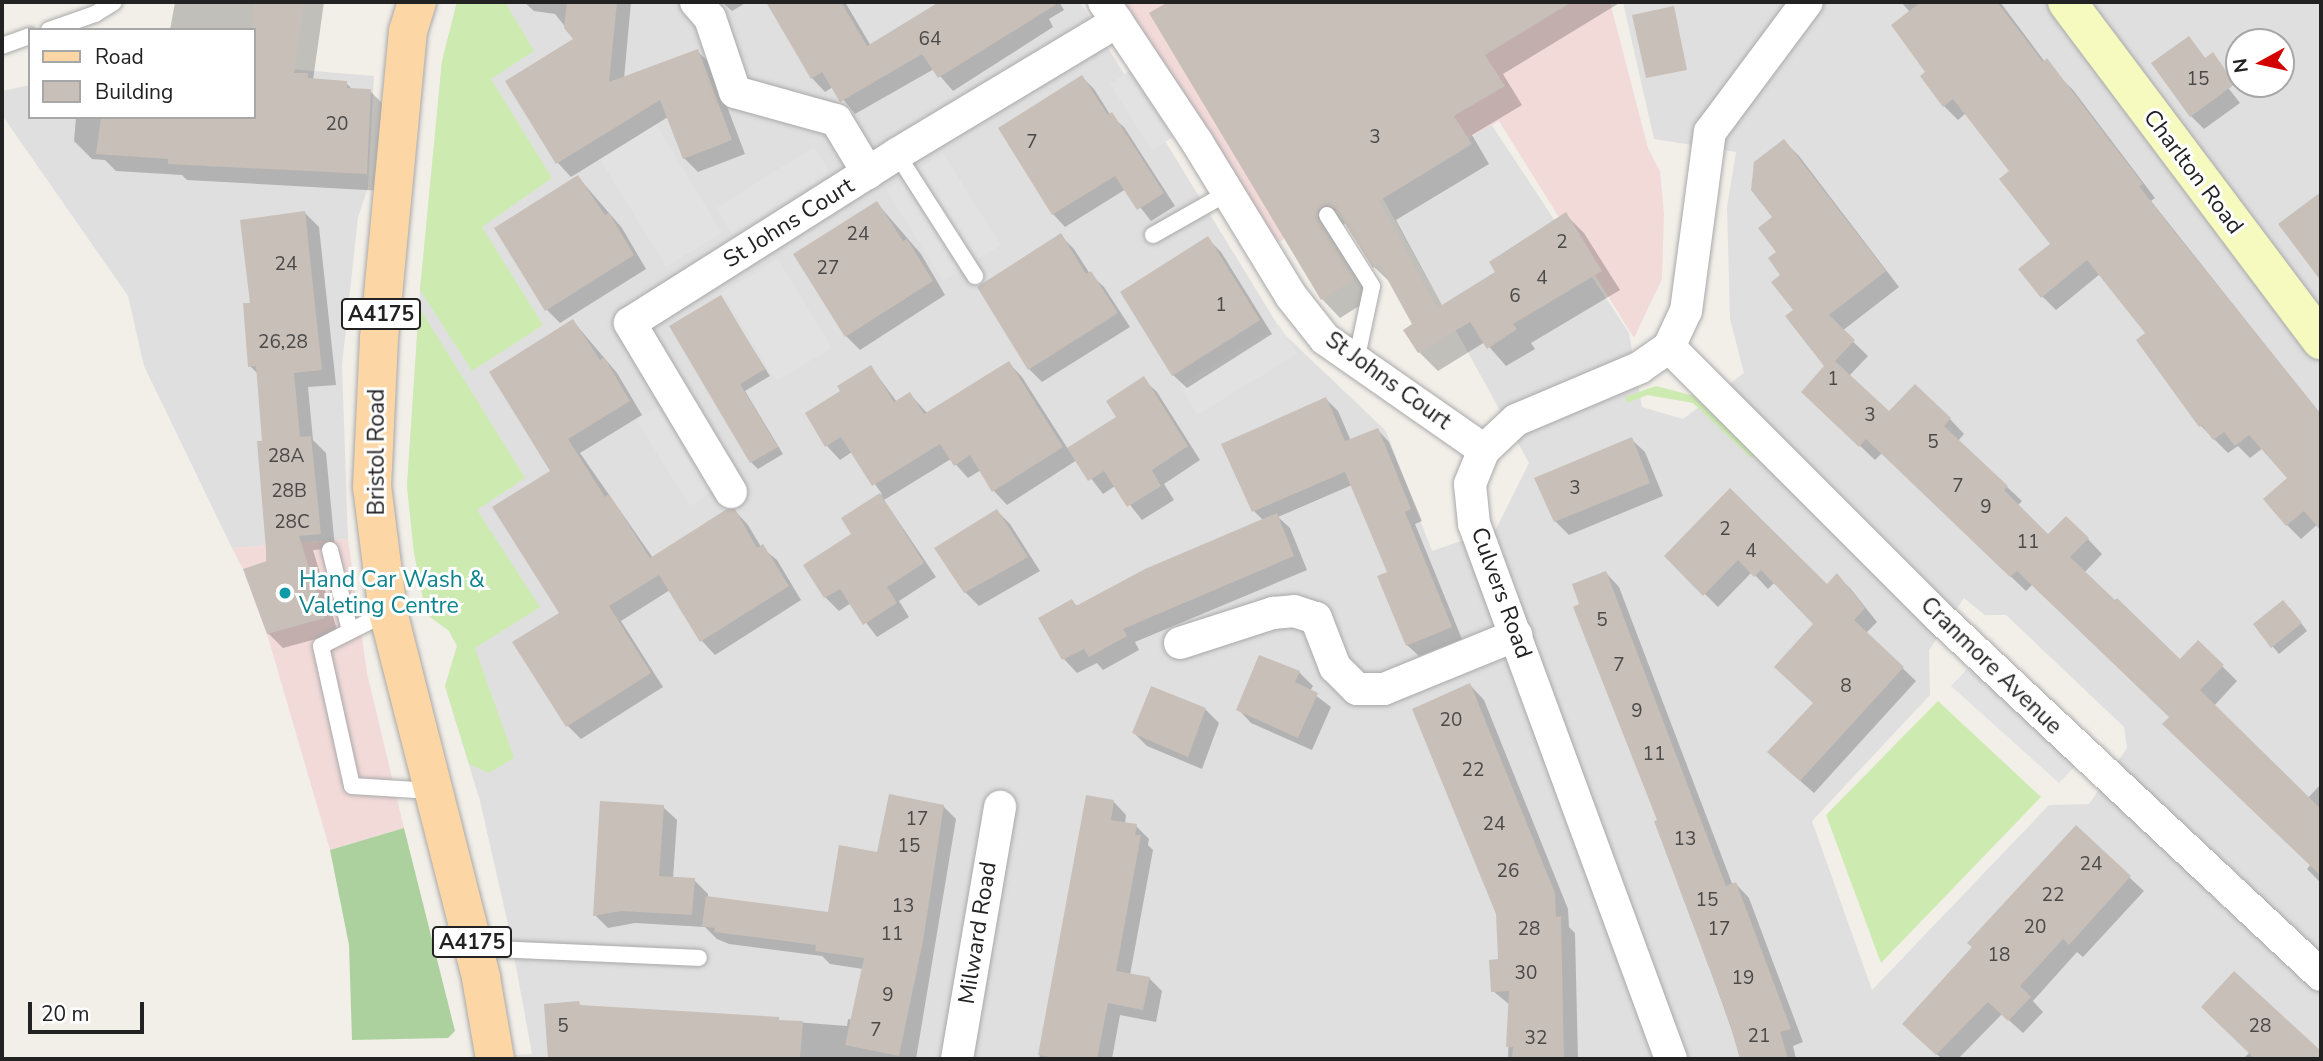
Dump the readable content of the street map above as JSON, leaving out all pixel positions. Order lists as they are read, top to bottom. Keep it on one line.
{"streets":{"main road":["A4175","Bristol Road"],"street":["Charlton Road","St Johns Court","Culvers Road","Cranmore Avenue","Milward Road"]},"crossings":[["St Johns Court","Culvers Road"],["Culvers Road","Cranmore Avenue"]],"places":["Hand Car Wash & Valeting Centre"],"house_numbers":["64","15","20","3","7","24","2","24","27","4","6","1","26,28","1","3","5","28A","7","3","28B","9","28C","2","11","4","5","7","8","9","20","11","22","17","24","13","15","24","26","22","15","13","20","28","17","11","18","30","19","9","5","28","7","21","32"],"legend":["Road","Building"],"scale_bar":"20 m","north":"left"}
